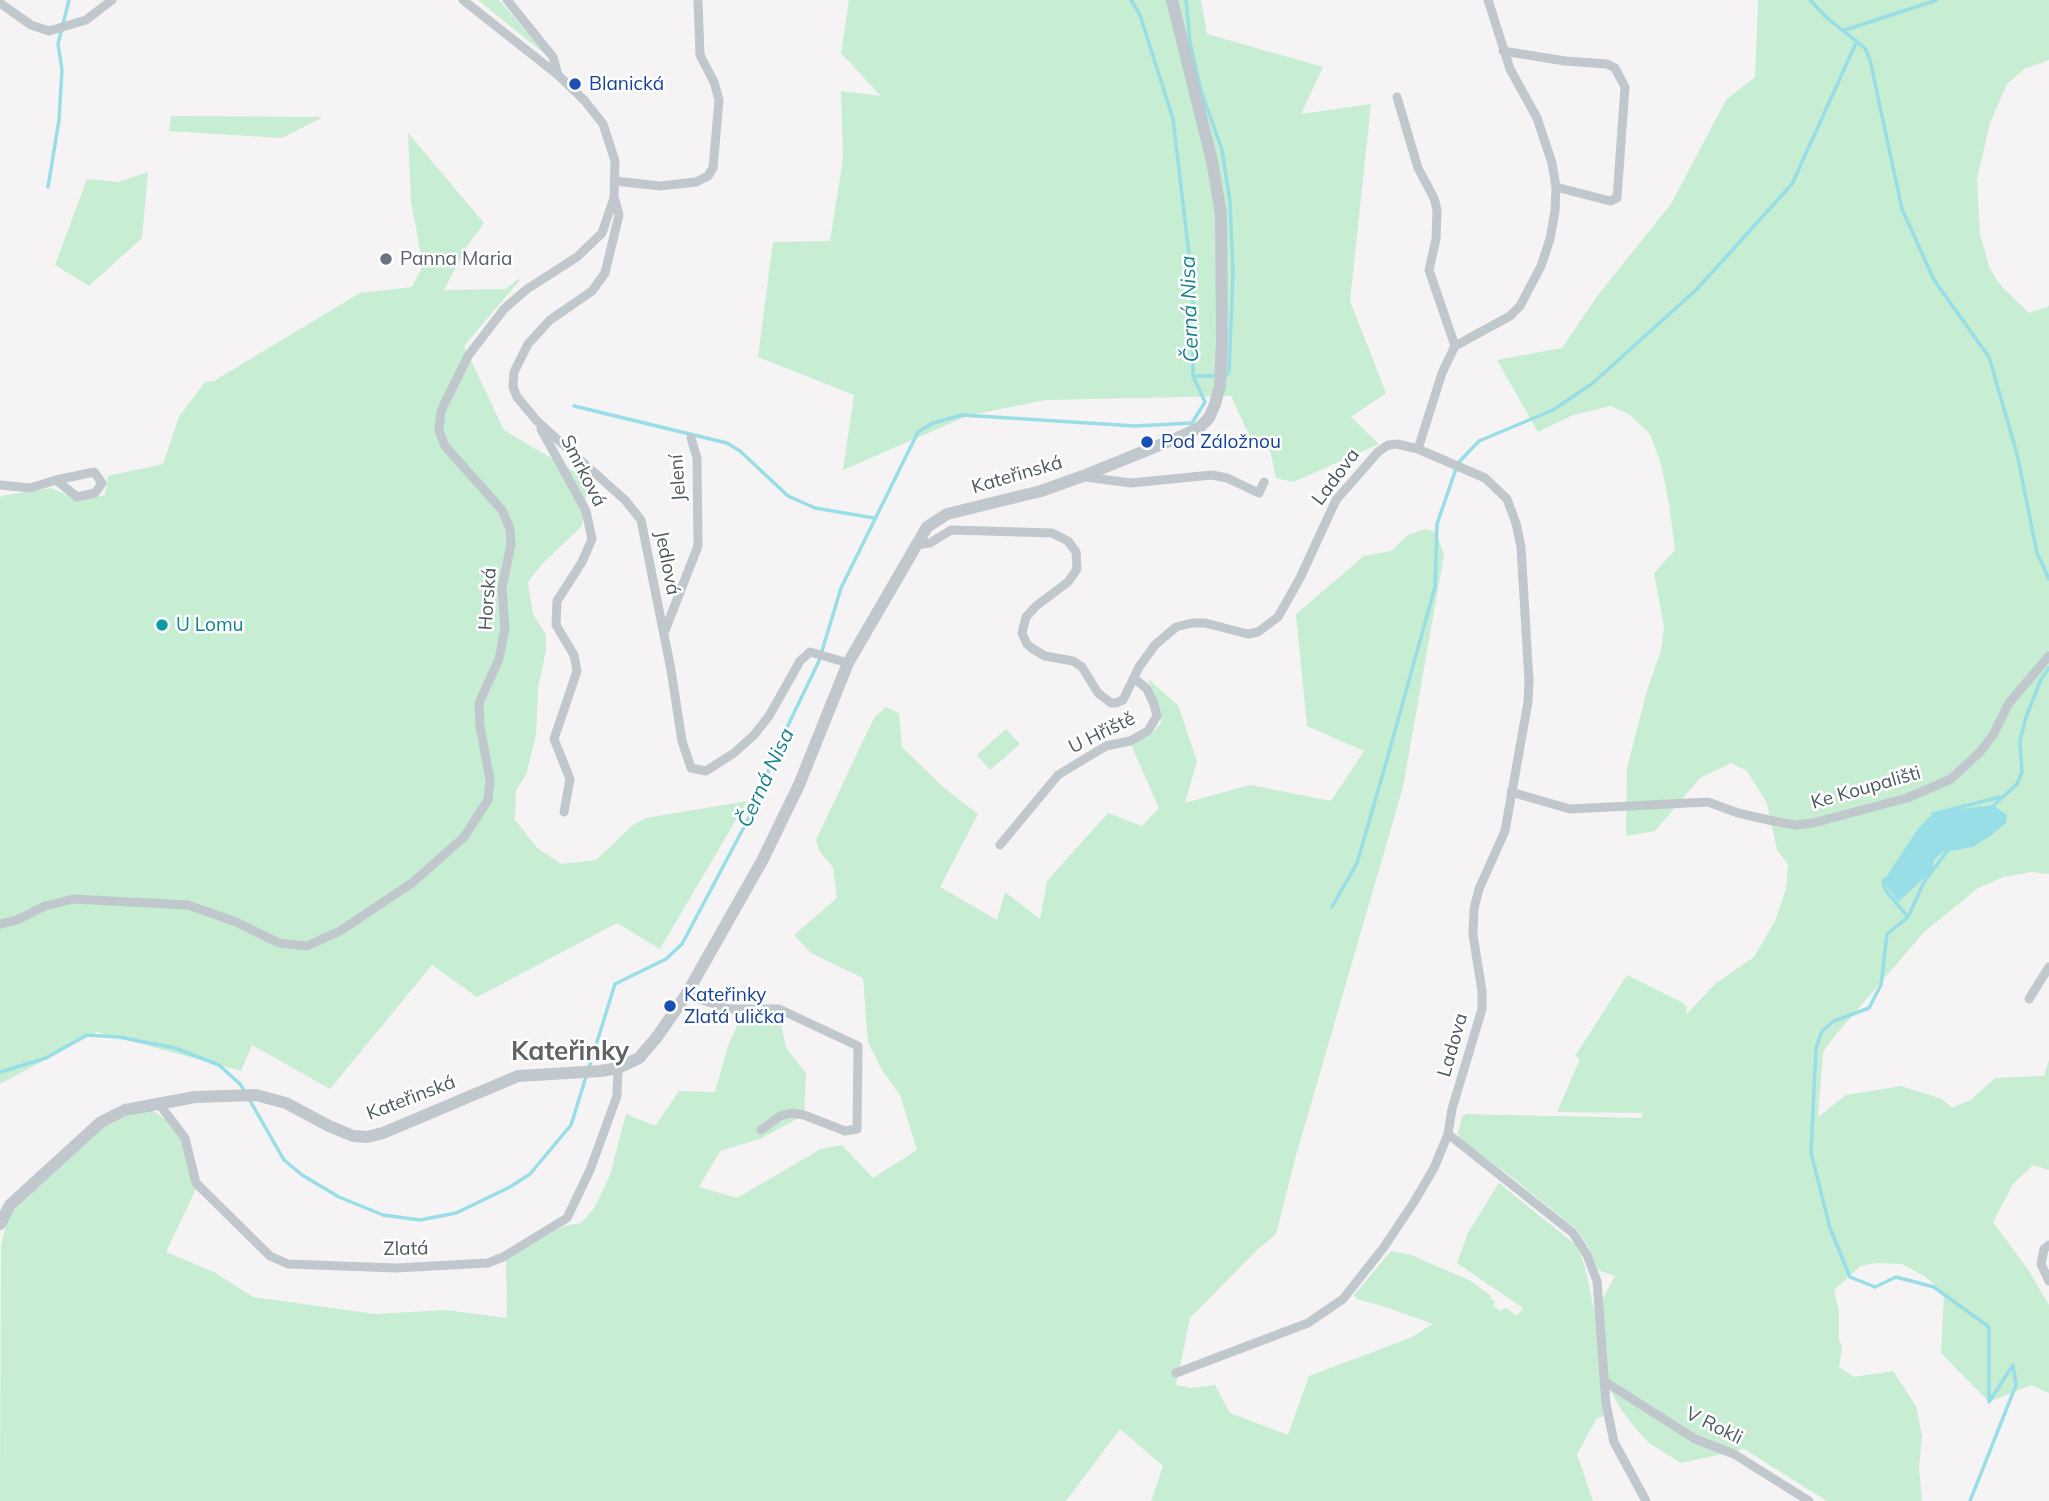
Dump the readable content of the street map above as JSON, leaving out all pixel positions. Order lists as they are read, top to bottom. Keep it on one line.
{"streets":{"street":["Smrková","Kateřinská","Ladova","Jelení","Jedlová","Horská","U Hřiště","Ke Koupališti","Zlatá","V Rokli"]},"crossings":[["Smrková","Jedlová"],["Kateřinská","Ladova"],["Kateřinská","Jedlová"],["Kateřinská","Zlatá"],["Ladova","U Hřiště"],["Ladova","Ke Koupališti"],["Jelení","Jedlová"],["Jedlová","Horská"]],"districts":["Kateřinky"],"water":["Černá Nisa"],"places":["Blanická","Panna Maria","Pod Záložnou","U Lomu","Kateřinky Zlatá ulička"]}
